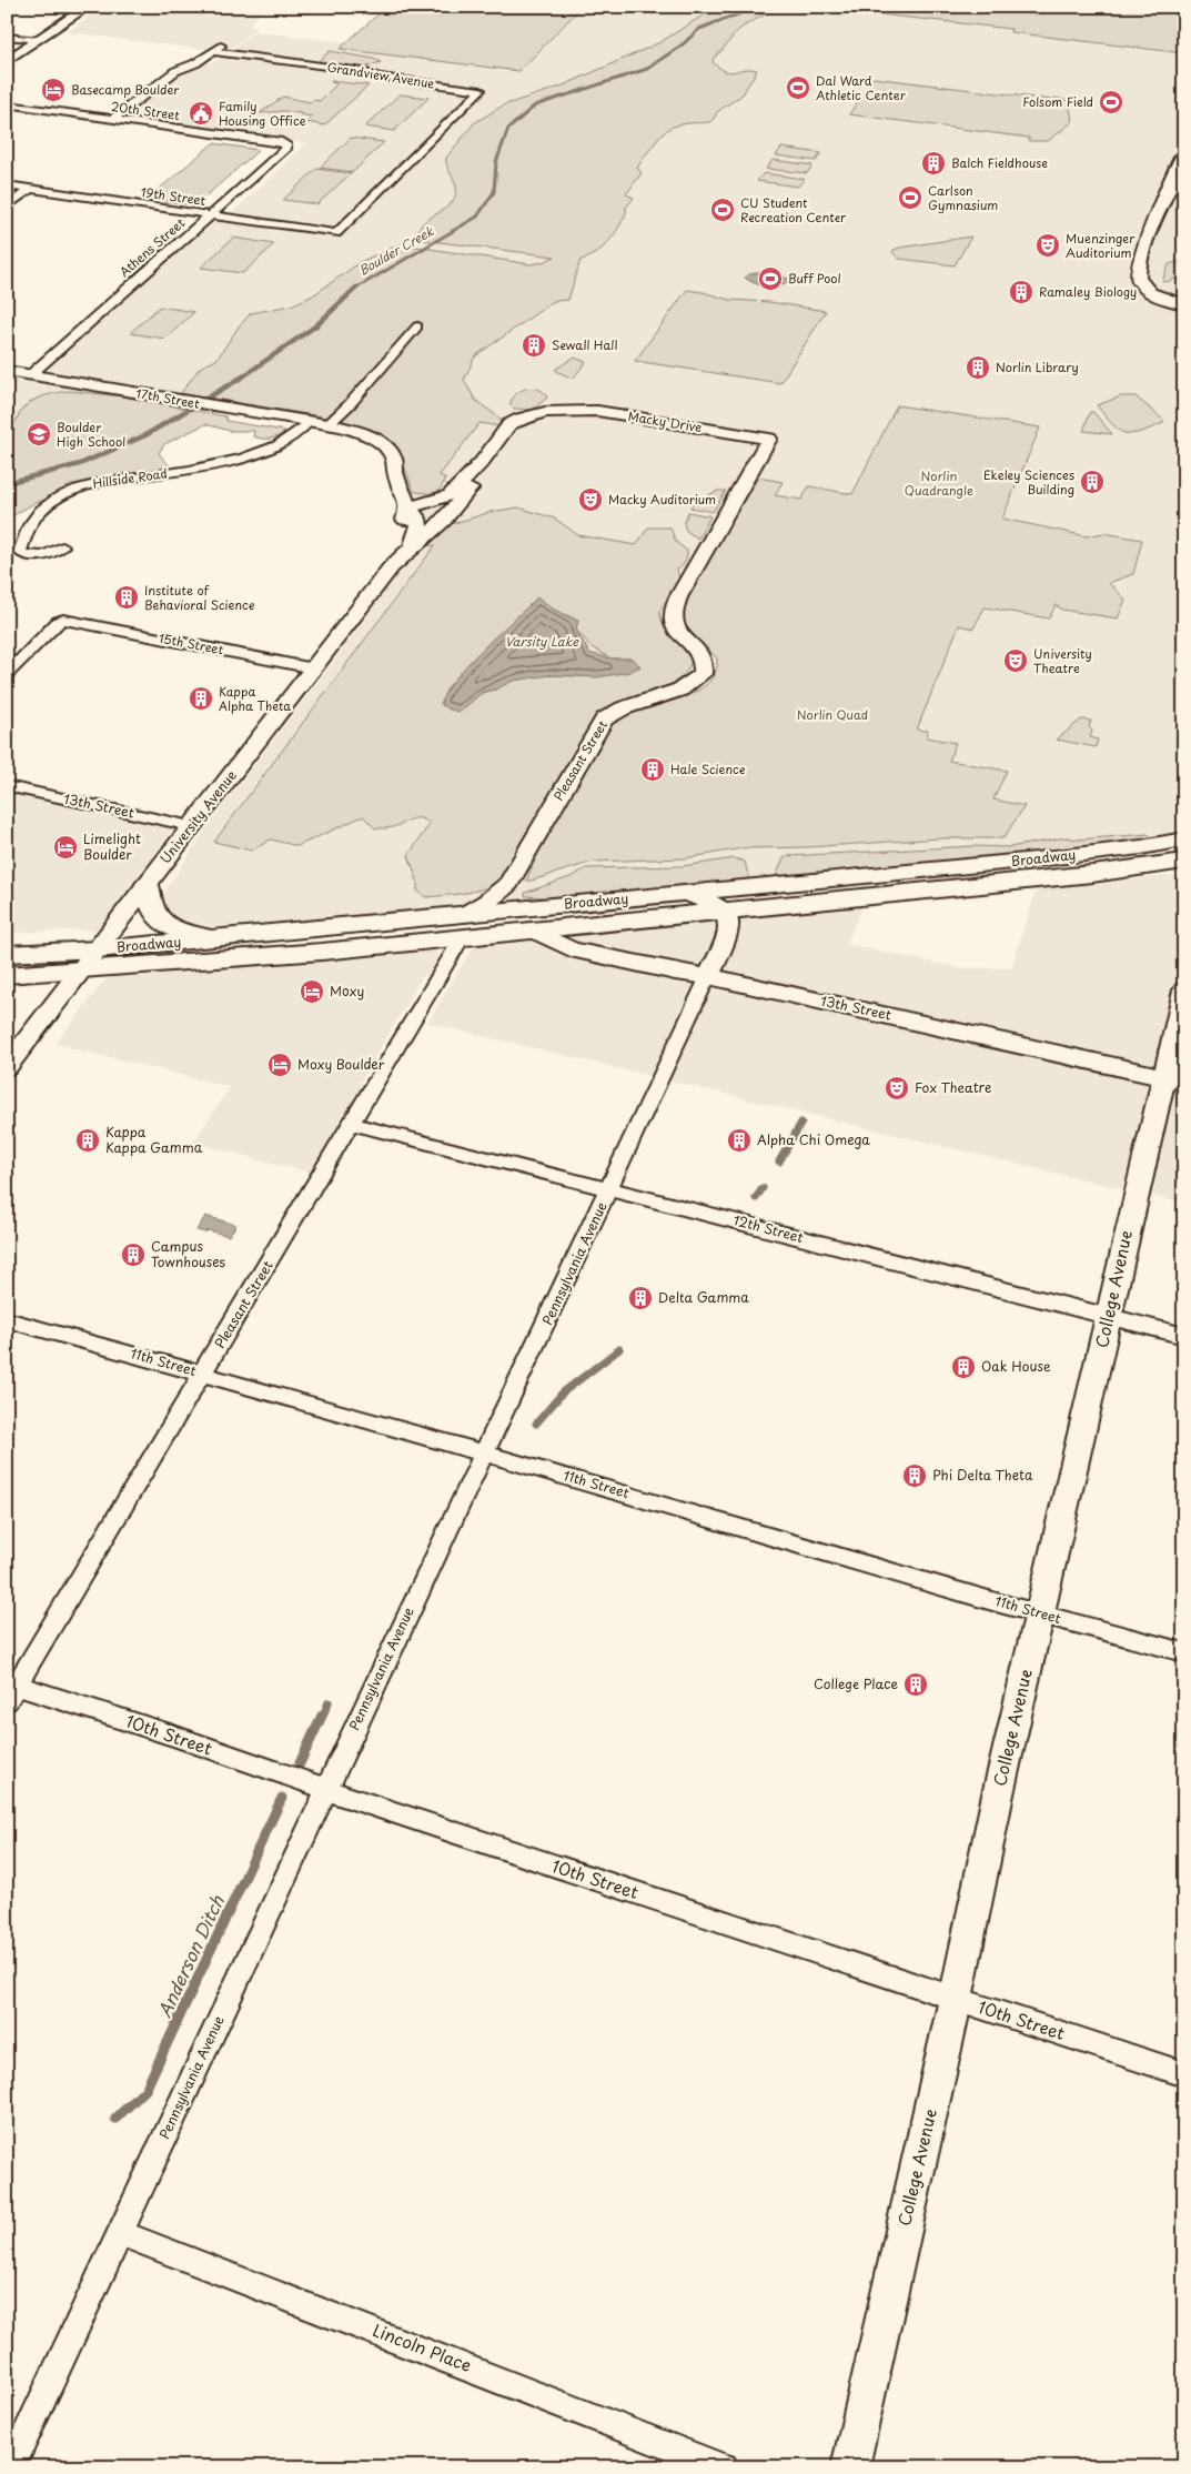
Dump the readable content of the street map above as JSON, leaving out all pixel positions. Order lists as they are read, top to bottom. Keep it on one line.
{"streets":{"main road":["Broadway"],"street":["Grandview Avenue","20th Street","19th Street","Athens Street","17th Street","Macky Drive","Hillside Road","15th Street","Pleasant Street","13th Street","University Avenue","12th Street","Pennsylvania Avenue","College Avenue","11th Street","10th Street","Lincoln Place"]},"crossings":[["Grandview Avenue","19th Street"],["20th Street","Athens Street"],["19th Street","Athens Street"],["Athens Street","17th Street"],["17th Street","Hillside Road"],["17th Street","University Avenue"],["Macky Drive","Pleasant Street"],["15th Street","University Avenue"],["Pleasant Street","Broadway"],["Pleasant Street","12th Street"],["Pleasant Street","11th Street"],["Pleasant Street","10th Street"],["13th Street","University Avenue"],["13th Street","Broadway"],["13th Street","Pennsylvania Avenue"],["13th Street","College Avenue"],["University Avenue","Broadway"],["Broadway","Pennsylvania Avenue"],["12th Street","Pennsylvania Avenue"],["12th Street","College Avenue"],["Pennsylvania Avenue","11th Street"],["Pennsylvania Avenue","10th Street"],["Pennsylvania Avenue","Lincoln Place"],["College Avenue","11th Street"],["College Avenue","10th Street"]],"water":["Boulder Creek","Varsity Lake","Anderson Ditch"],"parks":["Norlin Quadrangle","Norlin Quad"],"places":{"sports":["Dal Ward Athletic Center","Folsom Field","Carlson Gymnasium","CU Student Recreation Center","Buff Pool"],"hotel":["Basecamp Boulder","Limelight Boulder","Moxy","Moxy Boulder"],"public building":["Family Housing Office"],"building":["Balch Fieldhouse","Ramaley Biology","Sewall Hall","Norlin Library","Ekeley Sciences Building","Institute of Behavioral Science","Kappa Alpha Theta","Hale Science","Kappa Kappa Gamma","Alpha Chi Omega","Campus Townhouses","Delta Gamma","Oak House","Phi Delta Theta","College Place"],"theatre":["Muenzinger Auditorium","Macky Auditorium","University Theatre","Fox Theatre"],"school or university":["Boulder High School"]}}
